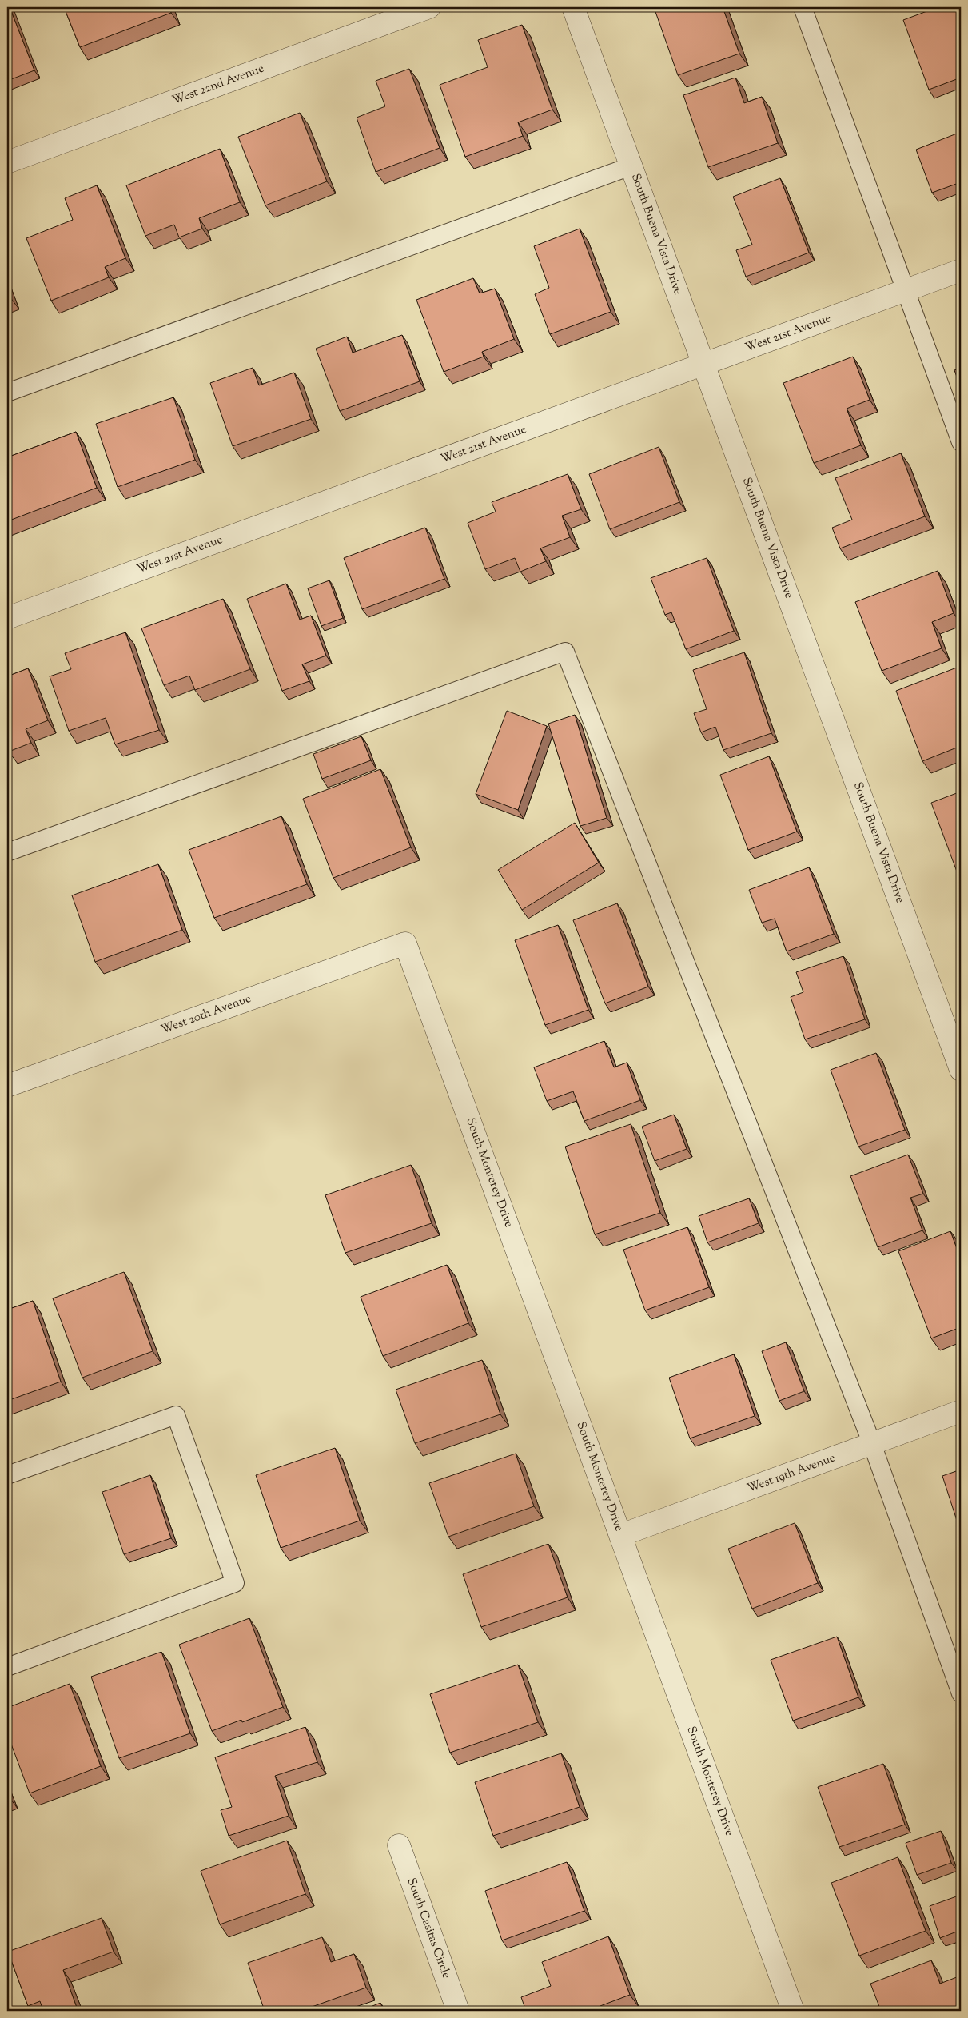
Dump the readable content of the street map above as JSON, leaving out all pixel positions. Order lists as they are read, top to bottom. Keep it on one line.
{"streets":{"street":["West 22nd Avenue","South Buena Vista Drive","West 21st Avenue","West 20th Avenue","South Monterey Drive","West 19th Avenue","South Casitas Circle"]},"crossings":[["South Buena Vista Drive","West 21st Avenue"],["West 20th Avenue","South Monterey Drive"],["South Monterey Drive","West 19th Avenue"]]}
